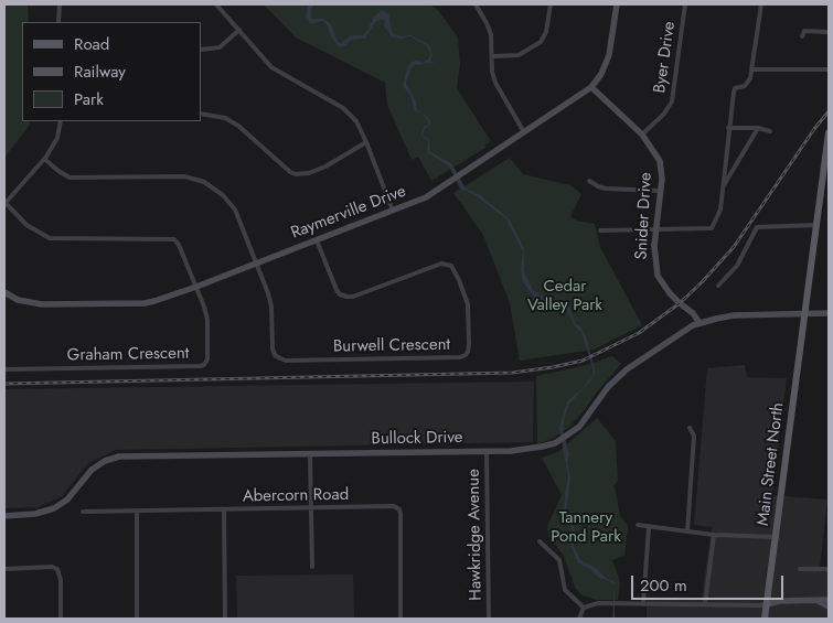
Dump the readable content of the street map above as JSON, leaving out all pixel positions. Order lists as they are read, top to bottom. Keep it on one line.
{"streets":{"main road":["Main Street North"],"street":["Byer Drive","Raymerville Drive","Snider Drive","Burwell Crescent","Graham Crescent","Bullock Drive","Abercorn Road","Hawkridge Avenue"]},"crossings":[["Byer Drive","Snider Drive"],["Raymerville Drive","Snider Drive"],["Raymerville Drive","Burwell Crescent"],["Raymerville Drive","Graham Crescent"],["Snider Drive","Bullock Drive"],["Bullock Drive","Main Street North"],["Bullock Drive","Hawkridge Avenue"]],"parks":["Cedar Valley Park","Tannery Pond Park"],"legend":["Road","Railway","Park"],"scale_bar":"200 m"}
